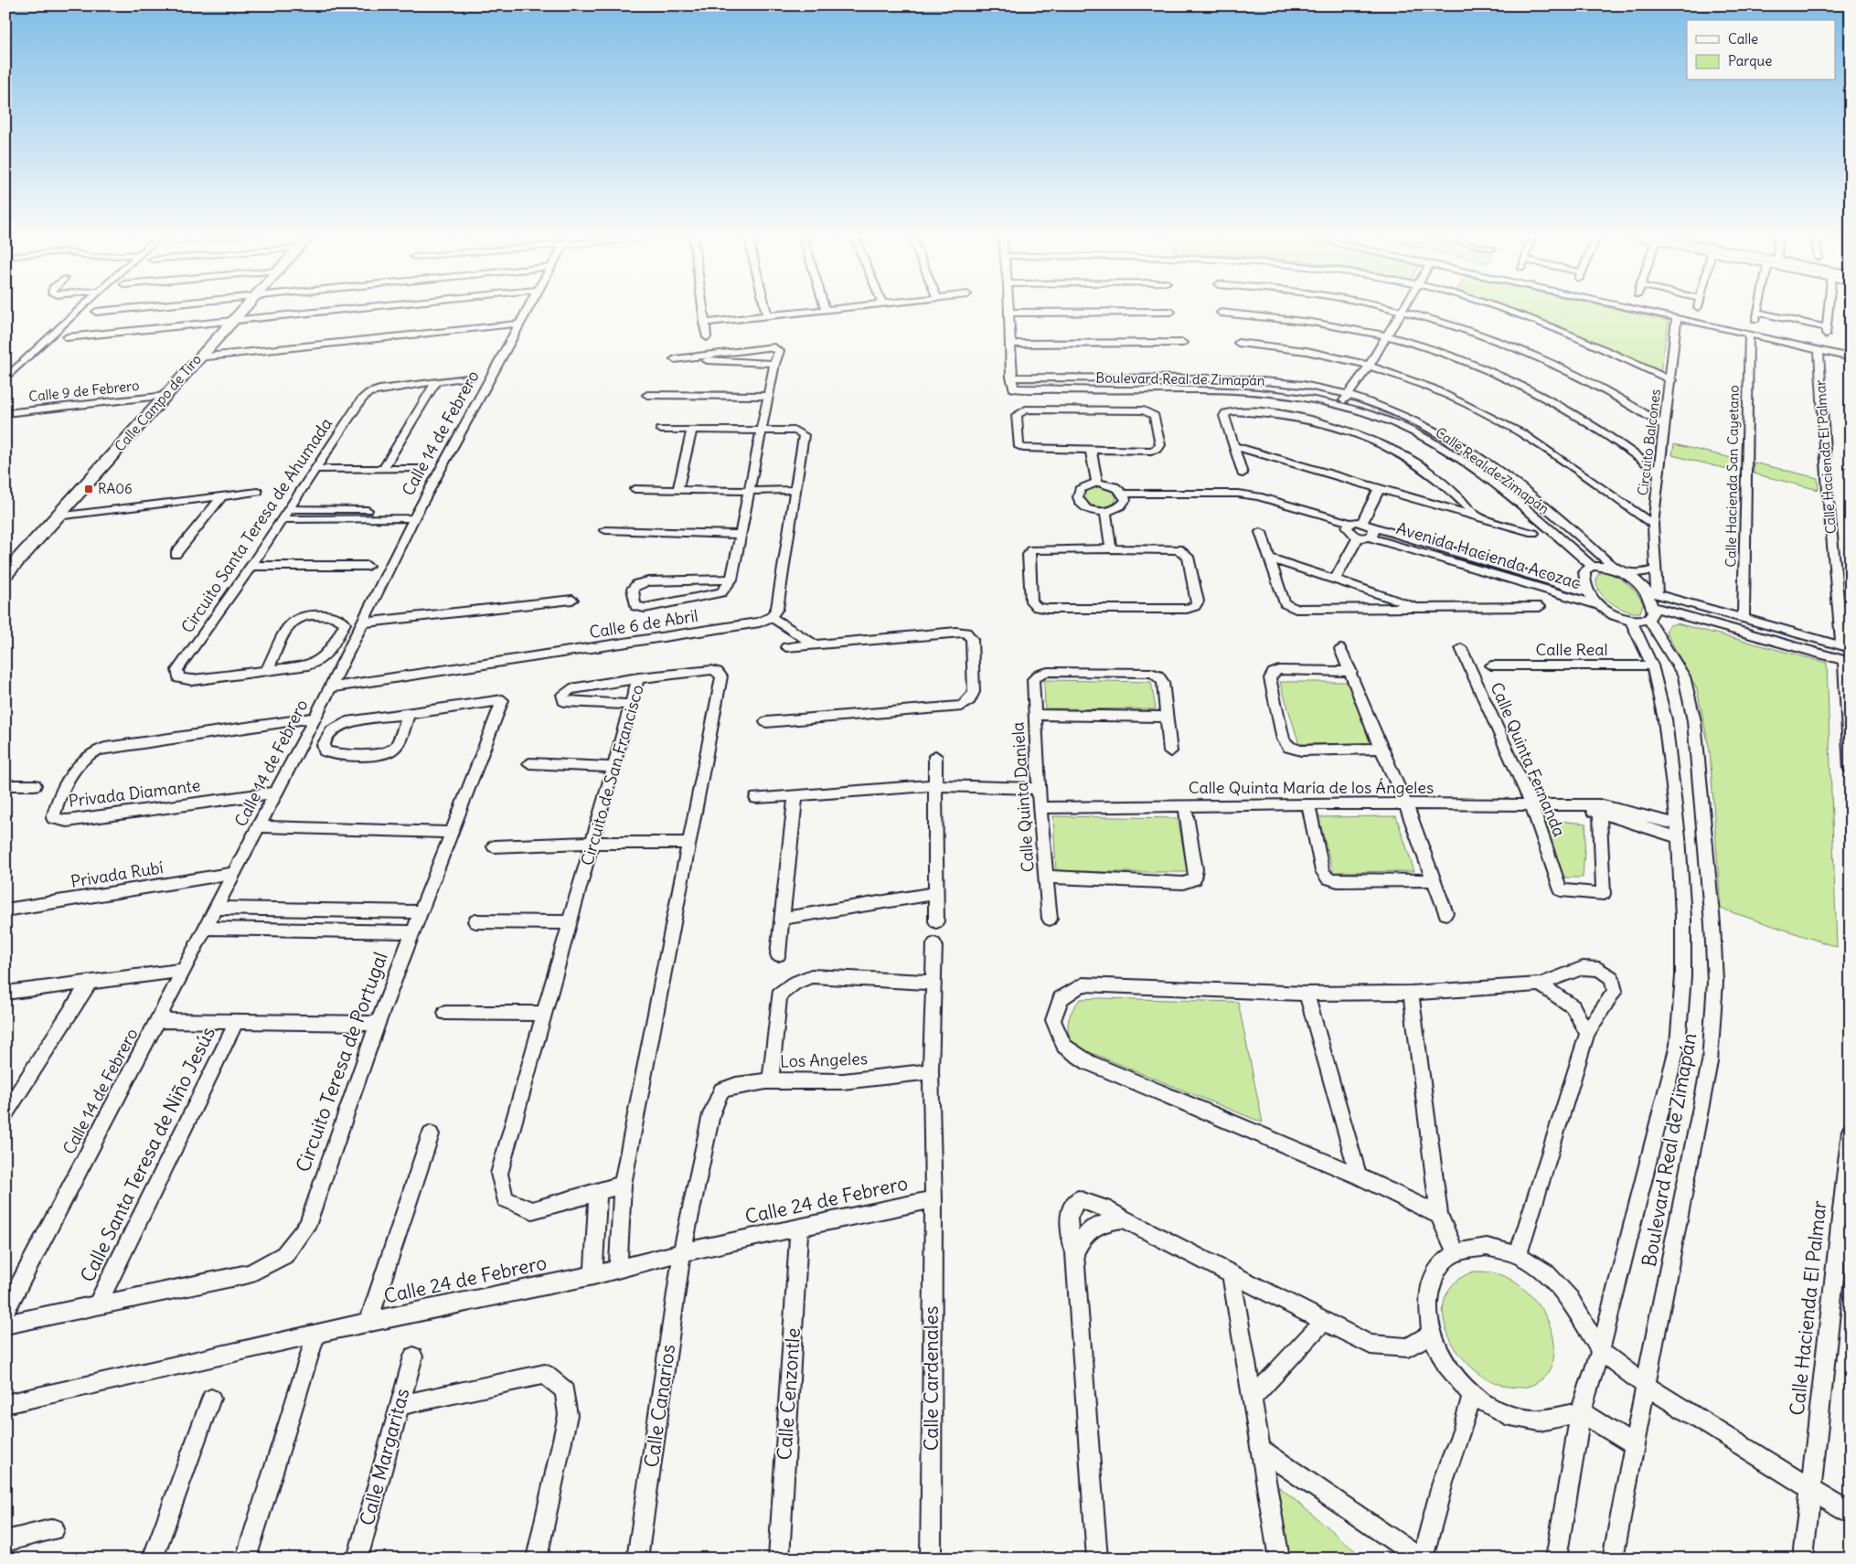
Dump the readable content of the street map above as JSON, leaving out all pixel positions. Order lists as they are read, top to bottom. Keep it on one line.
{"streets":{"street":["Boulevard Real de Zimapán","Calle 9 de Febrero","Calle Campo de Tiro","Calle 14 de Febrero","Circuito Balcones","Calle Hacienda El Palmar","Calle Real de Zimapán","Calle Hacienda San Cayetano","Circuito Santa Teresa de Ahumada","Avenida Hacienda Acozac","Calle 6 de Abril","Calle Real","Calle Quinta Fernanda","Circuito de San Francisco","Calle Quinta María de los Ángeles","Privada Diamante","Calle Quinta Daniela","Privada Rubí","Los Angeles","Circuito Teresa de Portugal","Calle Santa Teresa de Niño Jesús","Calle 24 de Febrero","Calle Cardenales","Calle Cenzontle","Calle Canarios","Calle Margaritas"]},"crossings":[["Boulevard Real de Zimapán","Circuito Balcones"],["Boulevard Real de Zimapán","Calle Real de Zimapán"],["Boulevard Real de Zimapán","Avenida Hacienda Acozac"],["Boulevard Real de Zimapán","Calle Real"],["Boulevard Real de Zimapán","Calle Quinta María de los Ángeles"],["Calle 9 de Febrero","Calle Campo de Tiro"],["Calle 14 de Febrero","Calle 6 de Abril"],["Calle 14 de Febrero","Privada Diamante"],["Calle 14 de Febrero","Privada Rubí"],["Circuito Balcones","Calle Real de Zimapán"],["Calle Quinta Fernanda","Calle Quinta María de los Ángeles"],["Circuito de San Francisco","Calle 24 de Febrero"],["Calle Quinta María de los Ángeles","Calle Quinta Daniela"],["Los Angeles","Calle Canarios"],["Circuito Teresa de Portugal","Calle Santa Teresa de Niño Jesús"],["Calle 24 de Febrero","Calle Cardenales"],["Calle 24 de Febrero","Calle Cenzontle"],["Calle 24 de Febrero","Calle Canarios"]],"places":{"transit":["RA06"]},"legend":["Calle","Parque"]}
